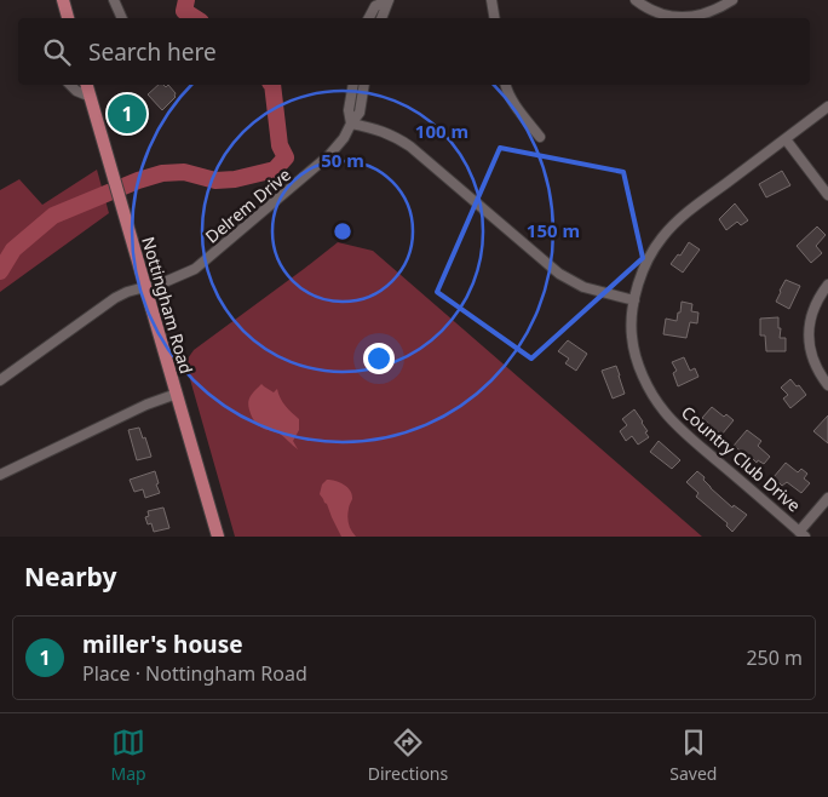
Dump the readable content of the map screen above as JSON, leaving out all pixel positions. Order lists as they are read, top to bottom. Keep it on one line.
{"streets":{"main road":["Nottingham Road"],"street":["Delrem Drive","Country Club Drive"]},"crossings":[["Delrem Drive","Nottingham Road"]],"page":{"search":"Search here","pins":"1","heading":"Nearby","list":[{"mark":"1","name":"miller's house","note":"Place · Nottingham Road","value":"250 m"}],"nav":["Map","Directions","Saved"]},"rings":["100 m","50 m","150 m"]}
